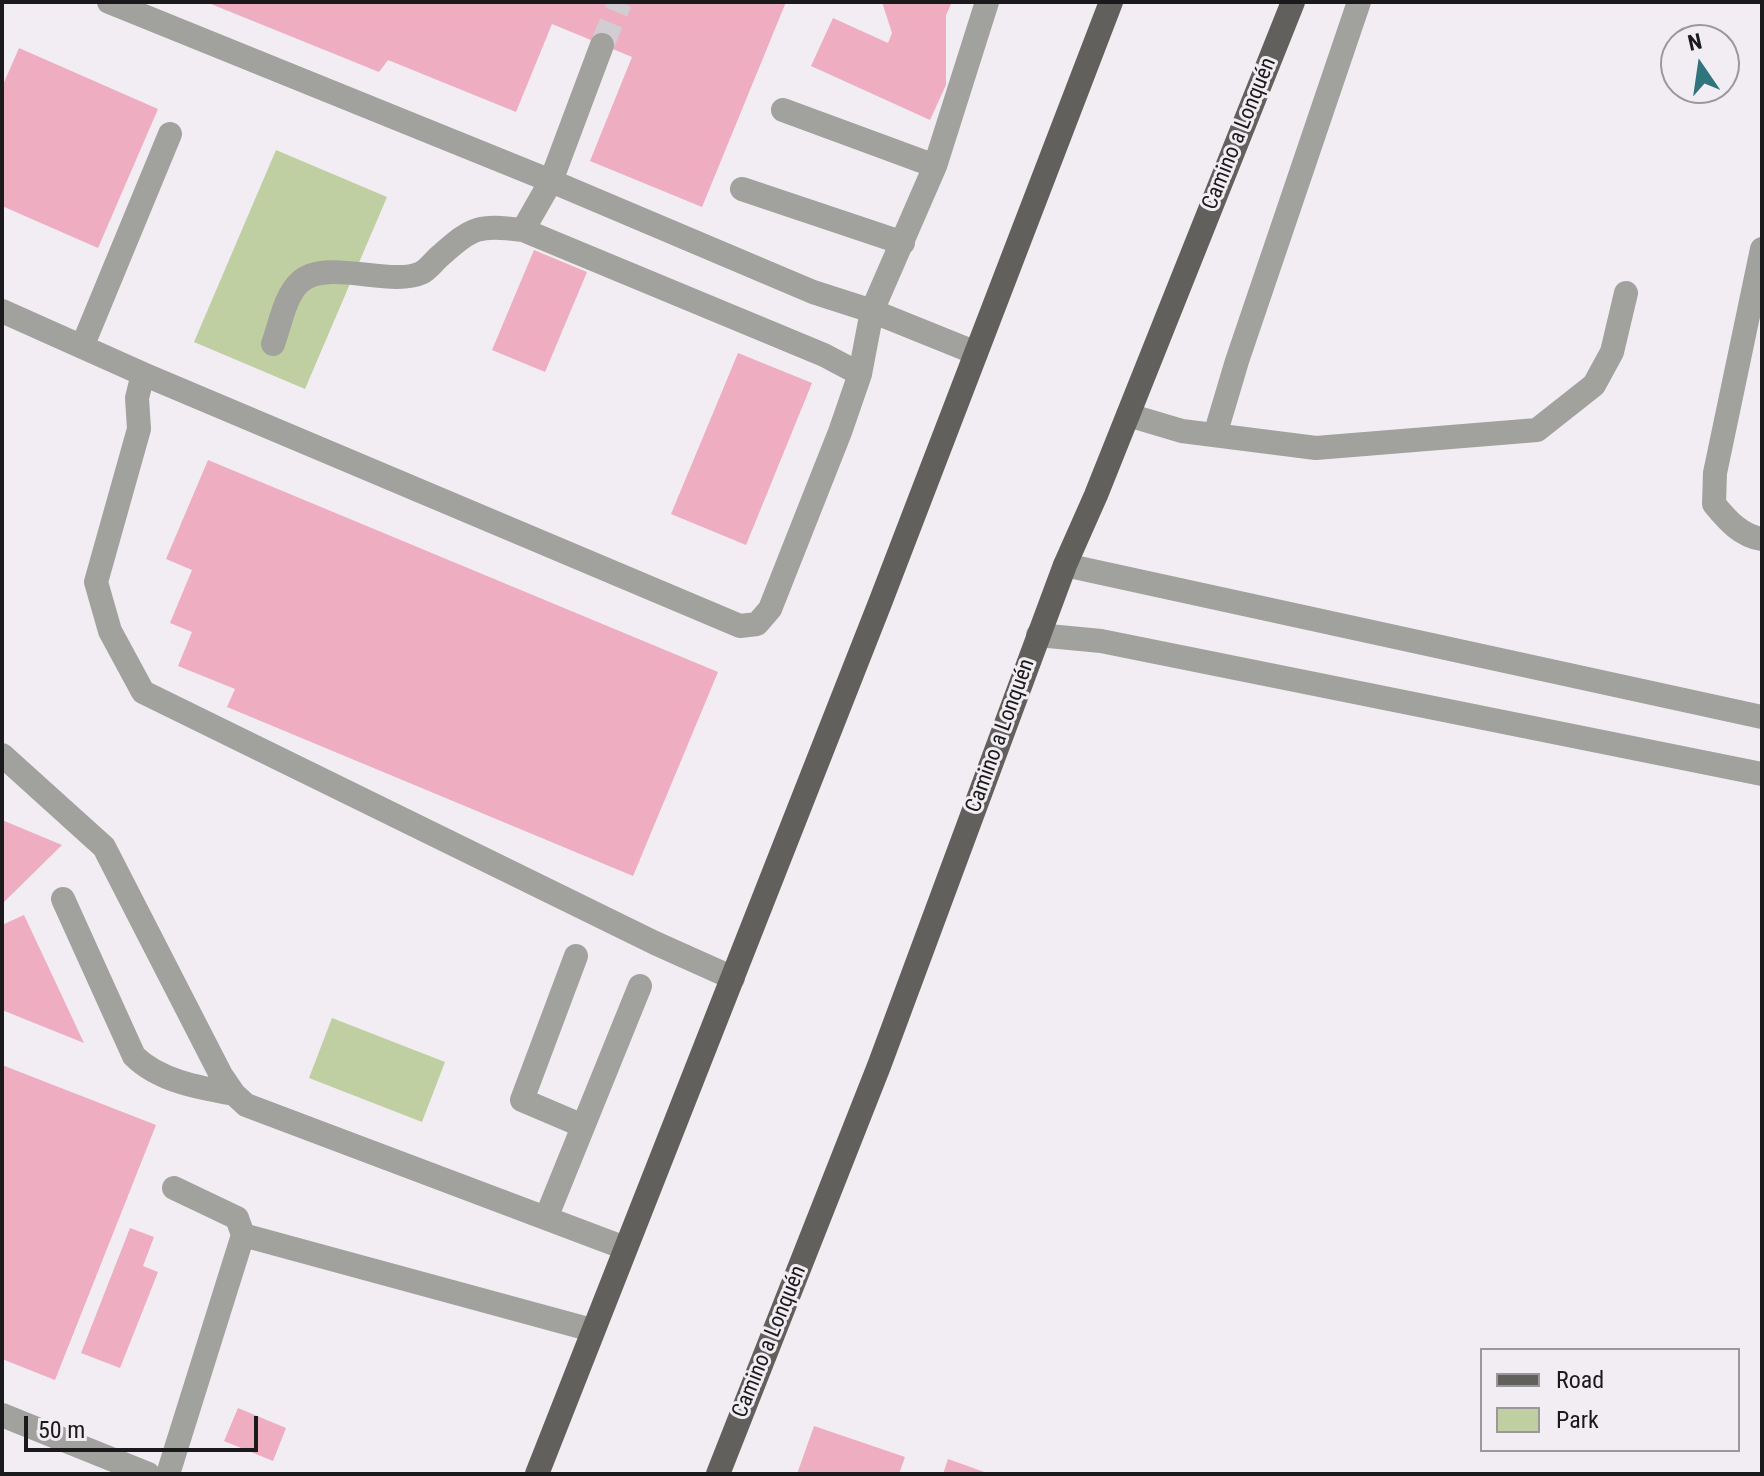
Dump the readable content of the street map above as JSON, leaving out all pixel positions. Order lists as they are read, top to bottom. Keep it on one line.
{"streets":{"main road":["Camino a Lonquén"]},"legend":["Road","Park"],"scale_bar":"50 m","north":"top"}
